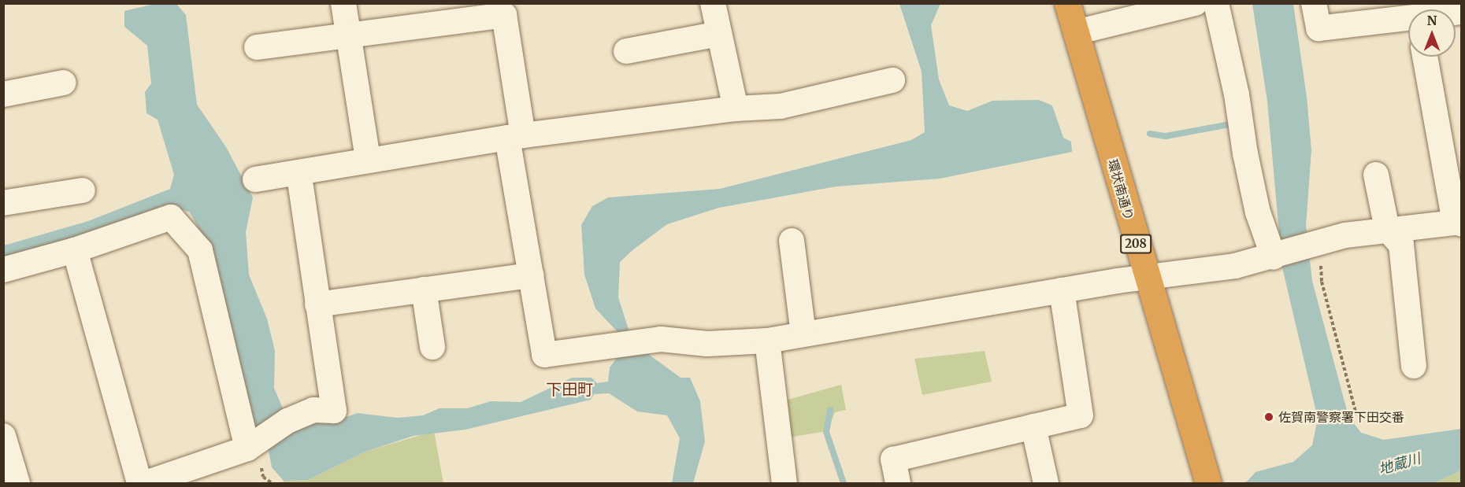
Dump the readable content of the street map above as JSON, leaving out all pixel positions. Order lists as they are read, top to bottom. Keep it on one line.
{"streets":{"highway":["環状南通り","208"]},"districts":["下田町"],"water":["地蔵川"],"places":["佐賀南警察署下田交番"],"north":"top"}
